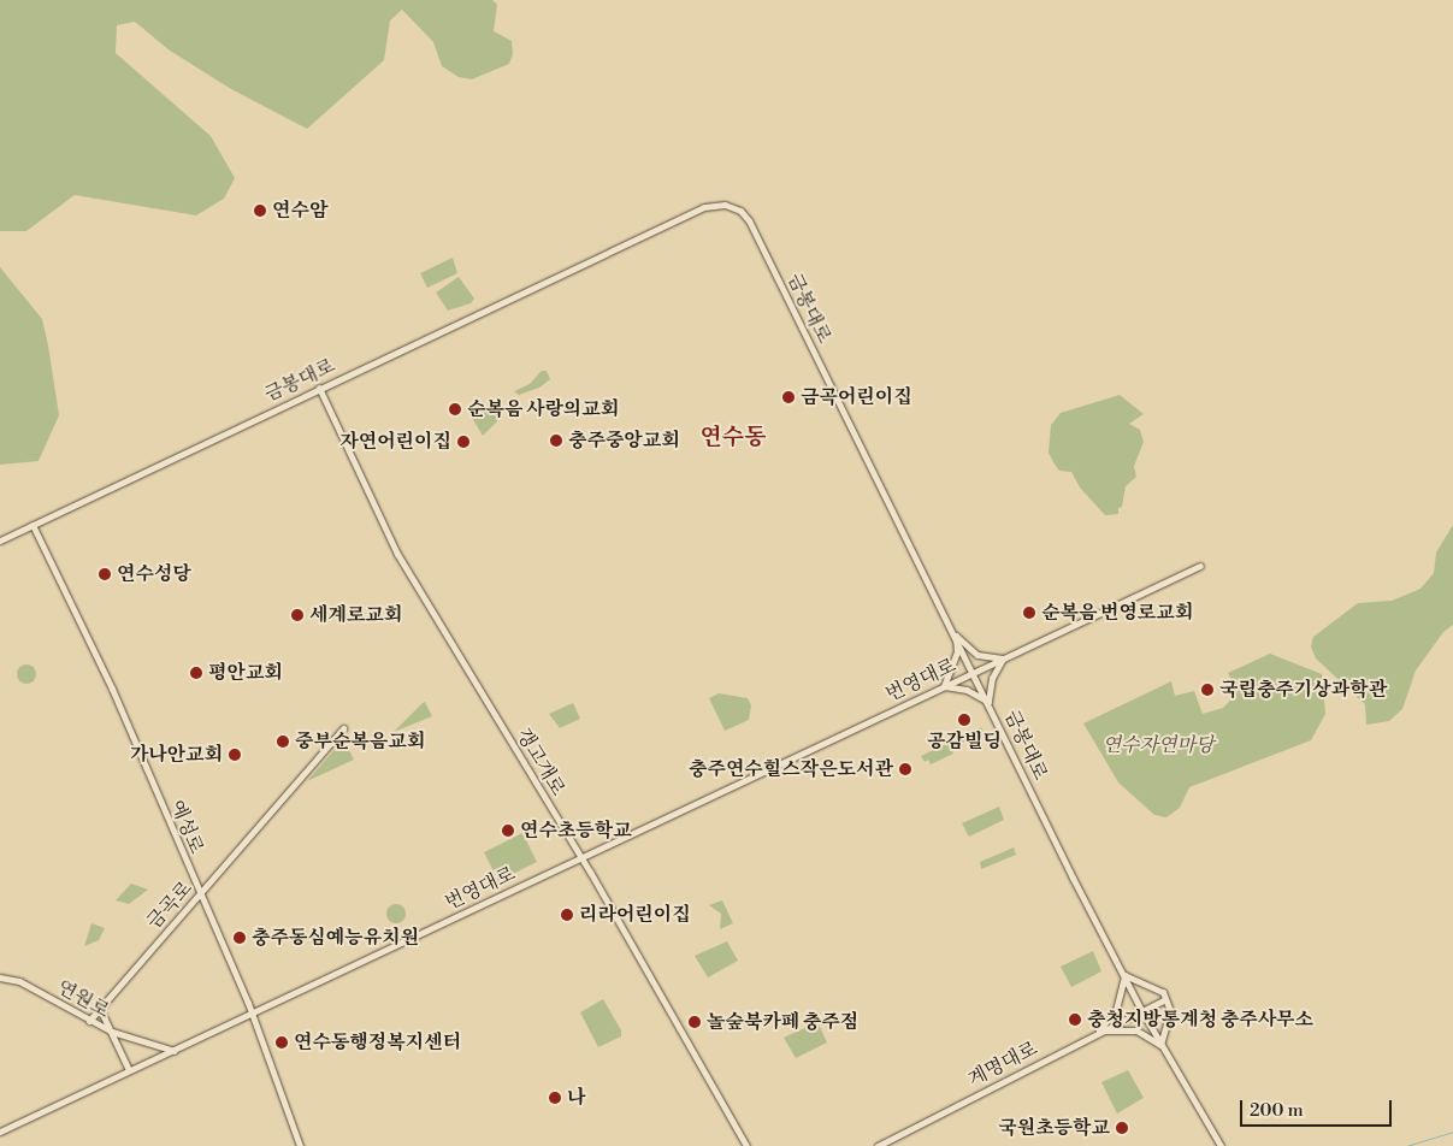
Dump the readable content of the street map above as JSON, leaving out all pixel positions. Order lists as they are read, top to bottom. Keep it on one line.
{"streets":{"street":["금봉대로","번영대로","갱고개로","예성로","금곡로","연원로","계명대로"]},"crossings":[["금봉대로","번영대로"],["금봉대로","갱고개로"],["금봉대로","예성로"],["금봉대로","계명대로"],["번영대로","갱고개로"],["번영대로","예성로"],["번영대로","연원로"],["예성로","금곡로"],["금곡로","연원로"]],"districts":["연수동"],"parks":["연수자연마당"],"places":["연수암","금곡어린이집","순복음 사랑의교회","충주중앙교회","자연어린이집","연수성당","순복음 번영로교회","세계로교회","평안교회","국립충주기상과학관","공감빌딩","중부순복음교회","가나안교회","충주연수힐스작은도서관","연수초등학교","리라어린이집","충주동심예능유치원","충청지방통계청 충주사무소","놀숲북카페 충주점","연수동행정복지센터","나","국원초등학교"],"scale_bar":"200 m"}
